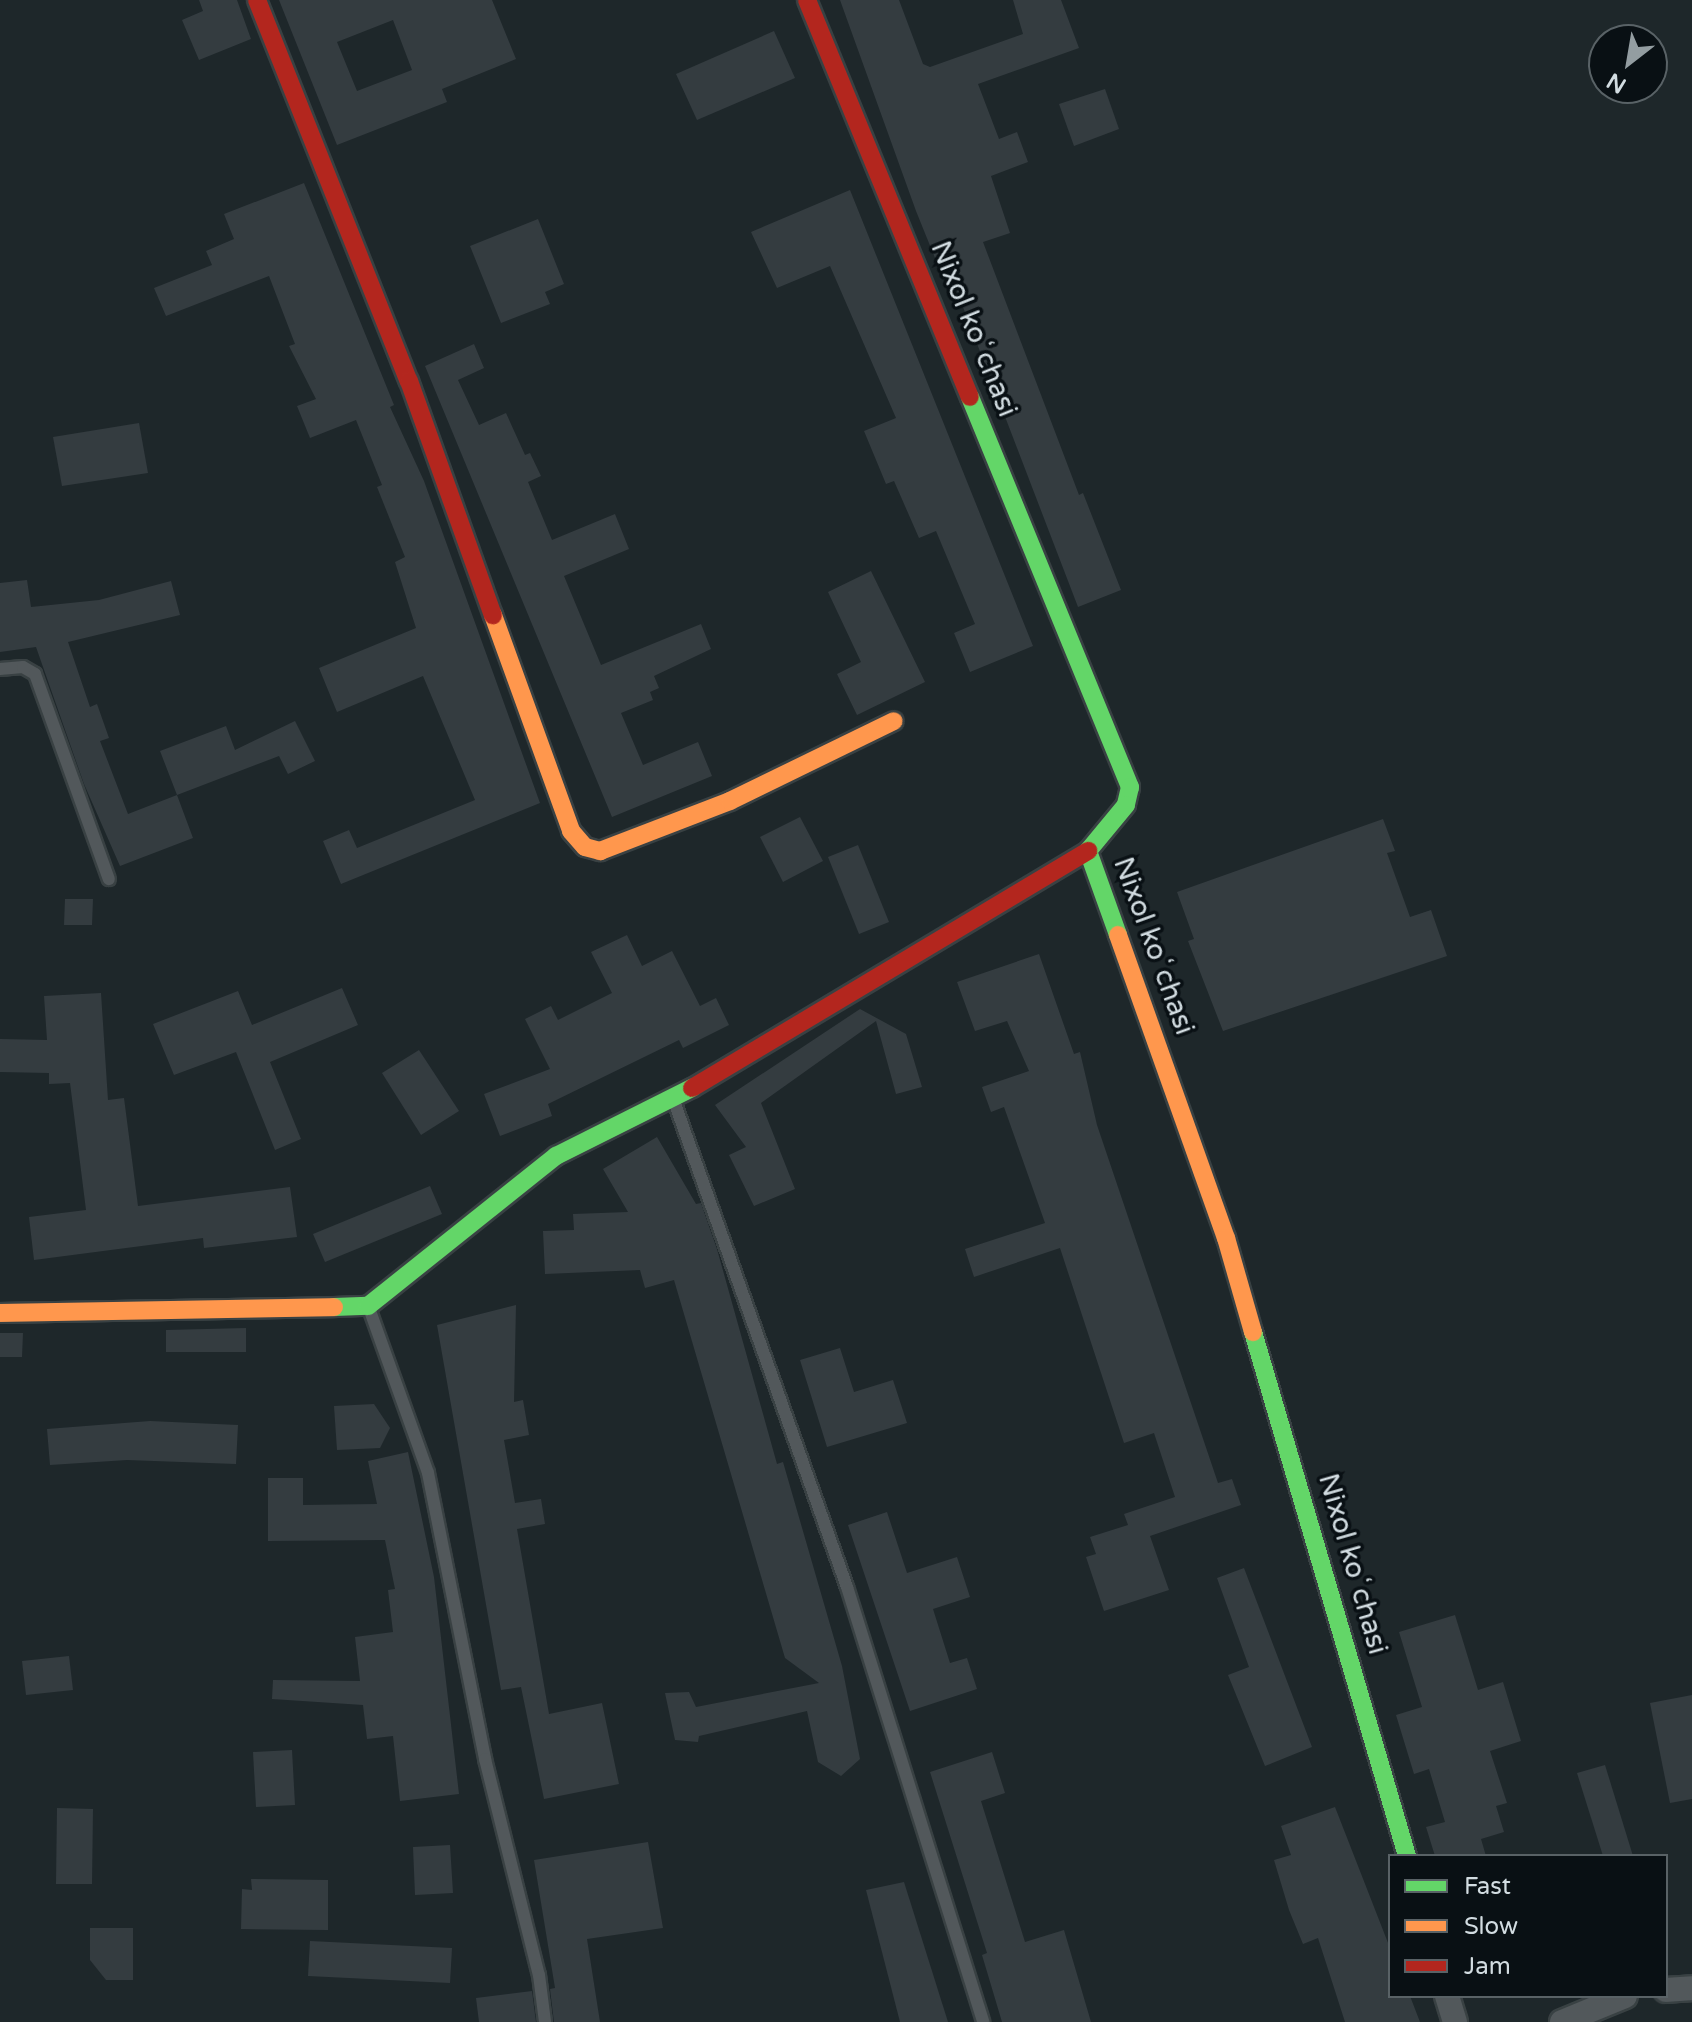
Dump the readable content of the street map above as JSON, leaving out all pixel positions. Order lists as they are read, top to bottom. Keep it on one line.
{"streets":{"street":["Nixol koʻchasi"]},"legend":["Fast","Slow","Jam"],"north":"bottom left"}
